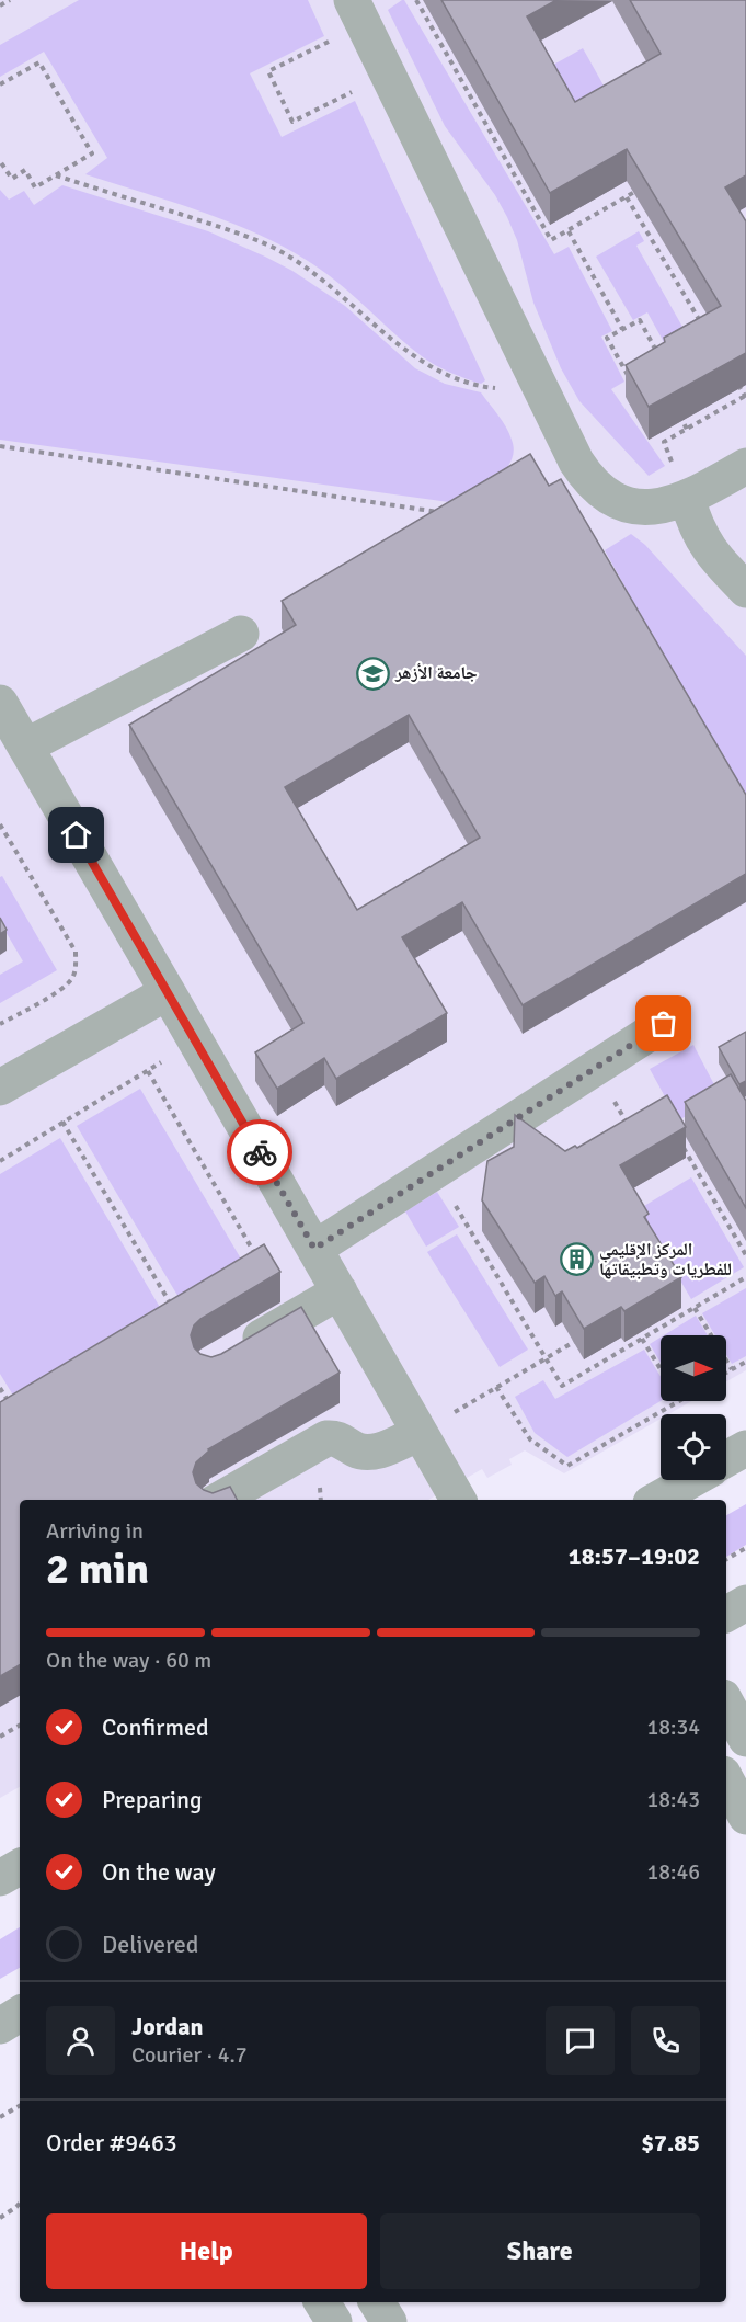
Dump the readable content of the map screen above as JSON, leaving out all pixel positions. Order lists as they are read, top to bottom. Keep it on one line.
{"places":{"school or university":["جامعة الأزهر"],"building":["المركز الإقليمي للفطريات وتطبيقاتها"]},"north":"right","page":{"heading":["2 min","Arriving in","18:57–19:02"],"panel":["Jordan","Courier · 4.7","Order #9463","$7.85"],"bar":"On the way · 60 m","list":[["Confirmed","18:34"],["Preparing","18:43"],["On the way","18:46"],"Delivered"],"buttons":["Help","Share"]}}
